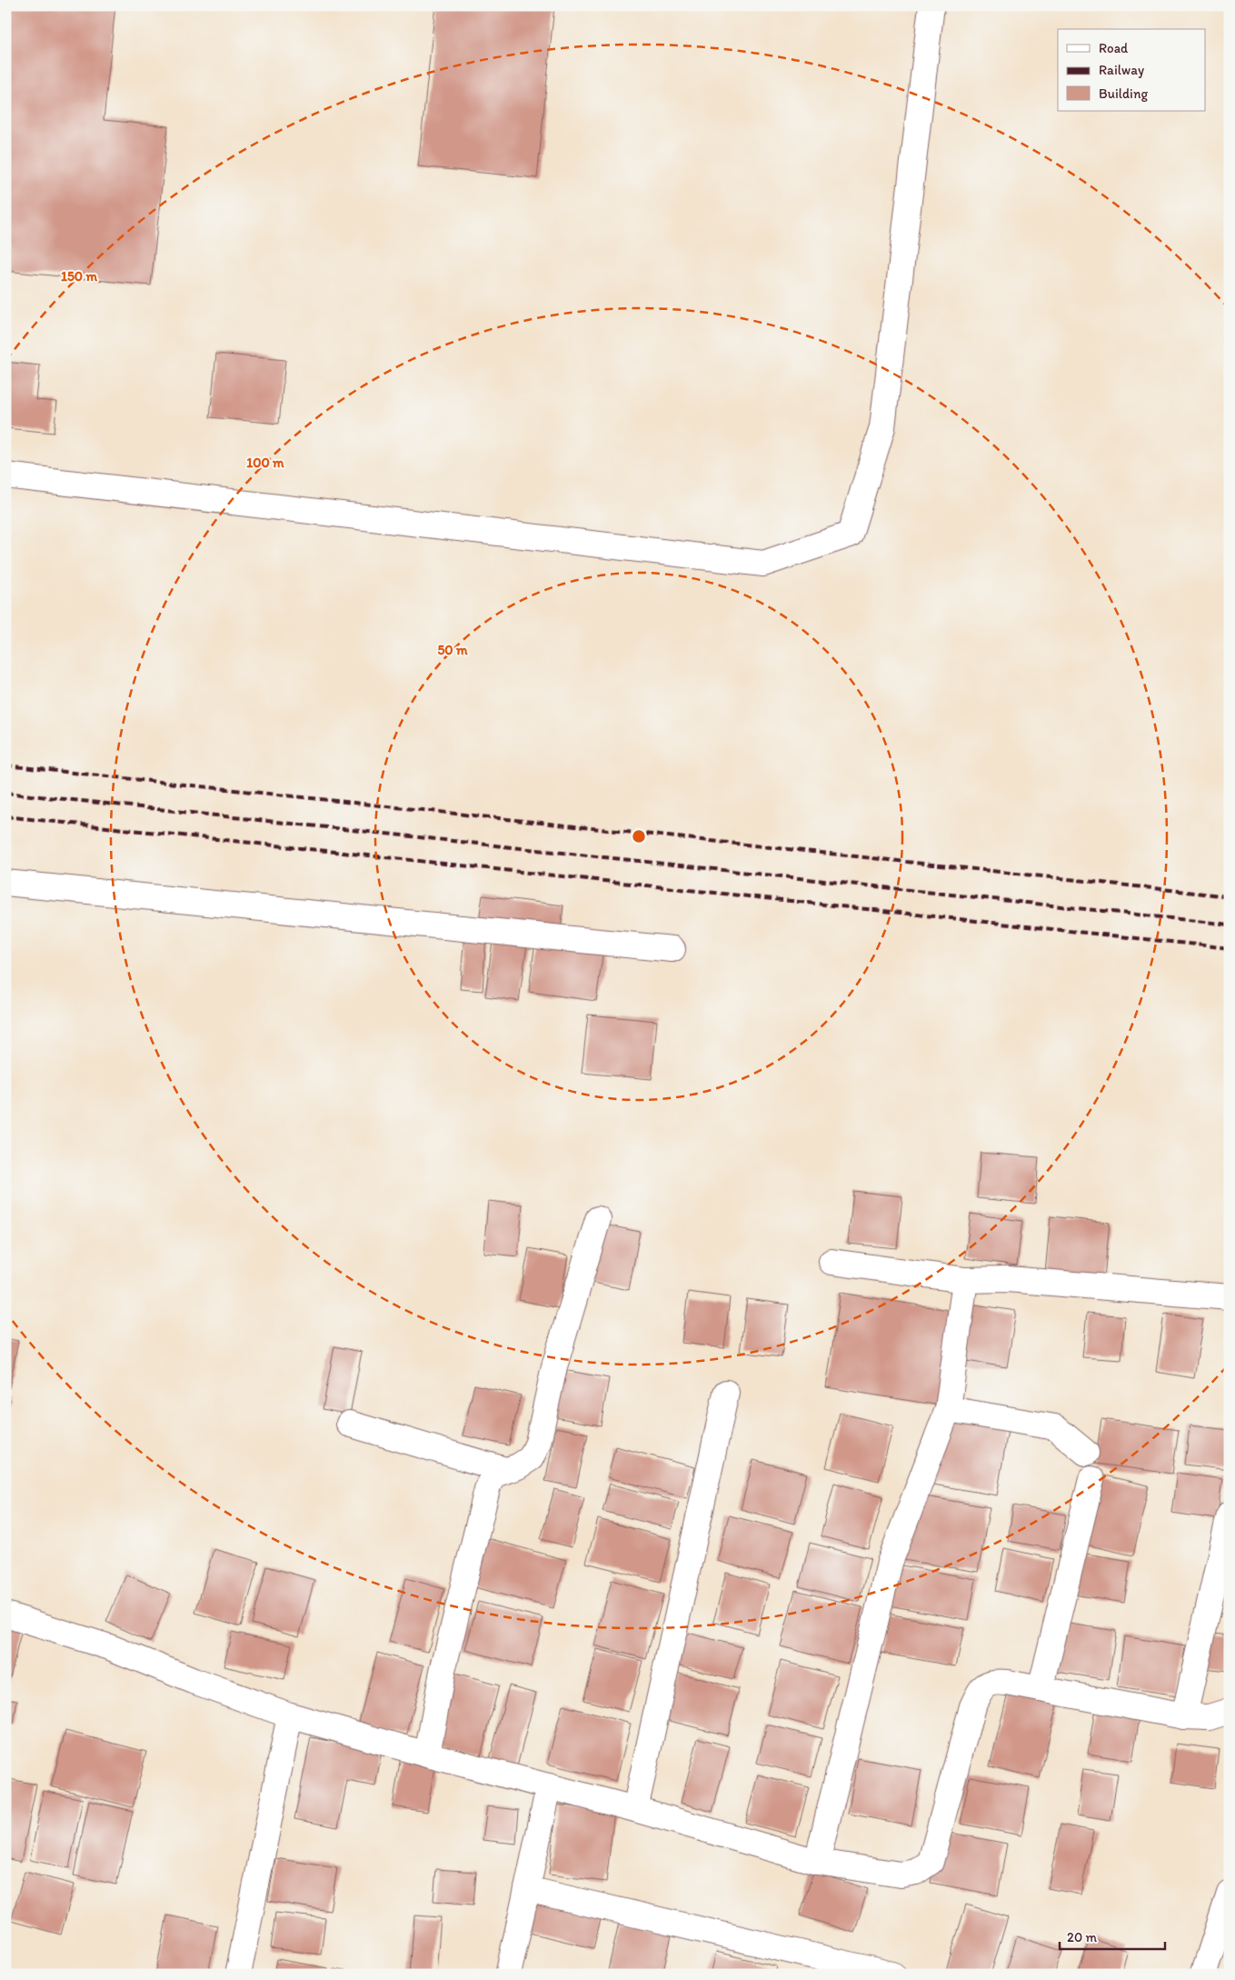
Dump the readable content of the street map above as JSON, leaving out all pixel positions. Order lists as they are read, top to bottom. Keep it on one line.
{"legend":["Road","Railway","Building"],"scale_bar":"20 m","rings":["150 m","100 m","50 m"]}
